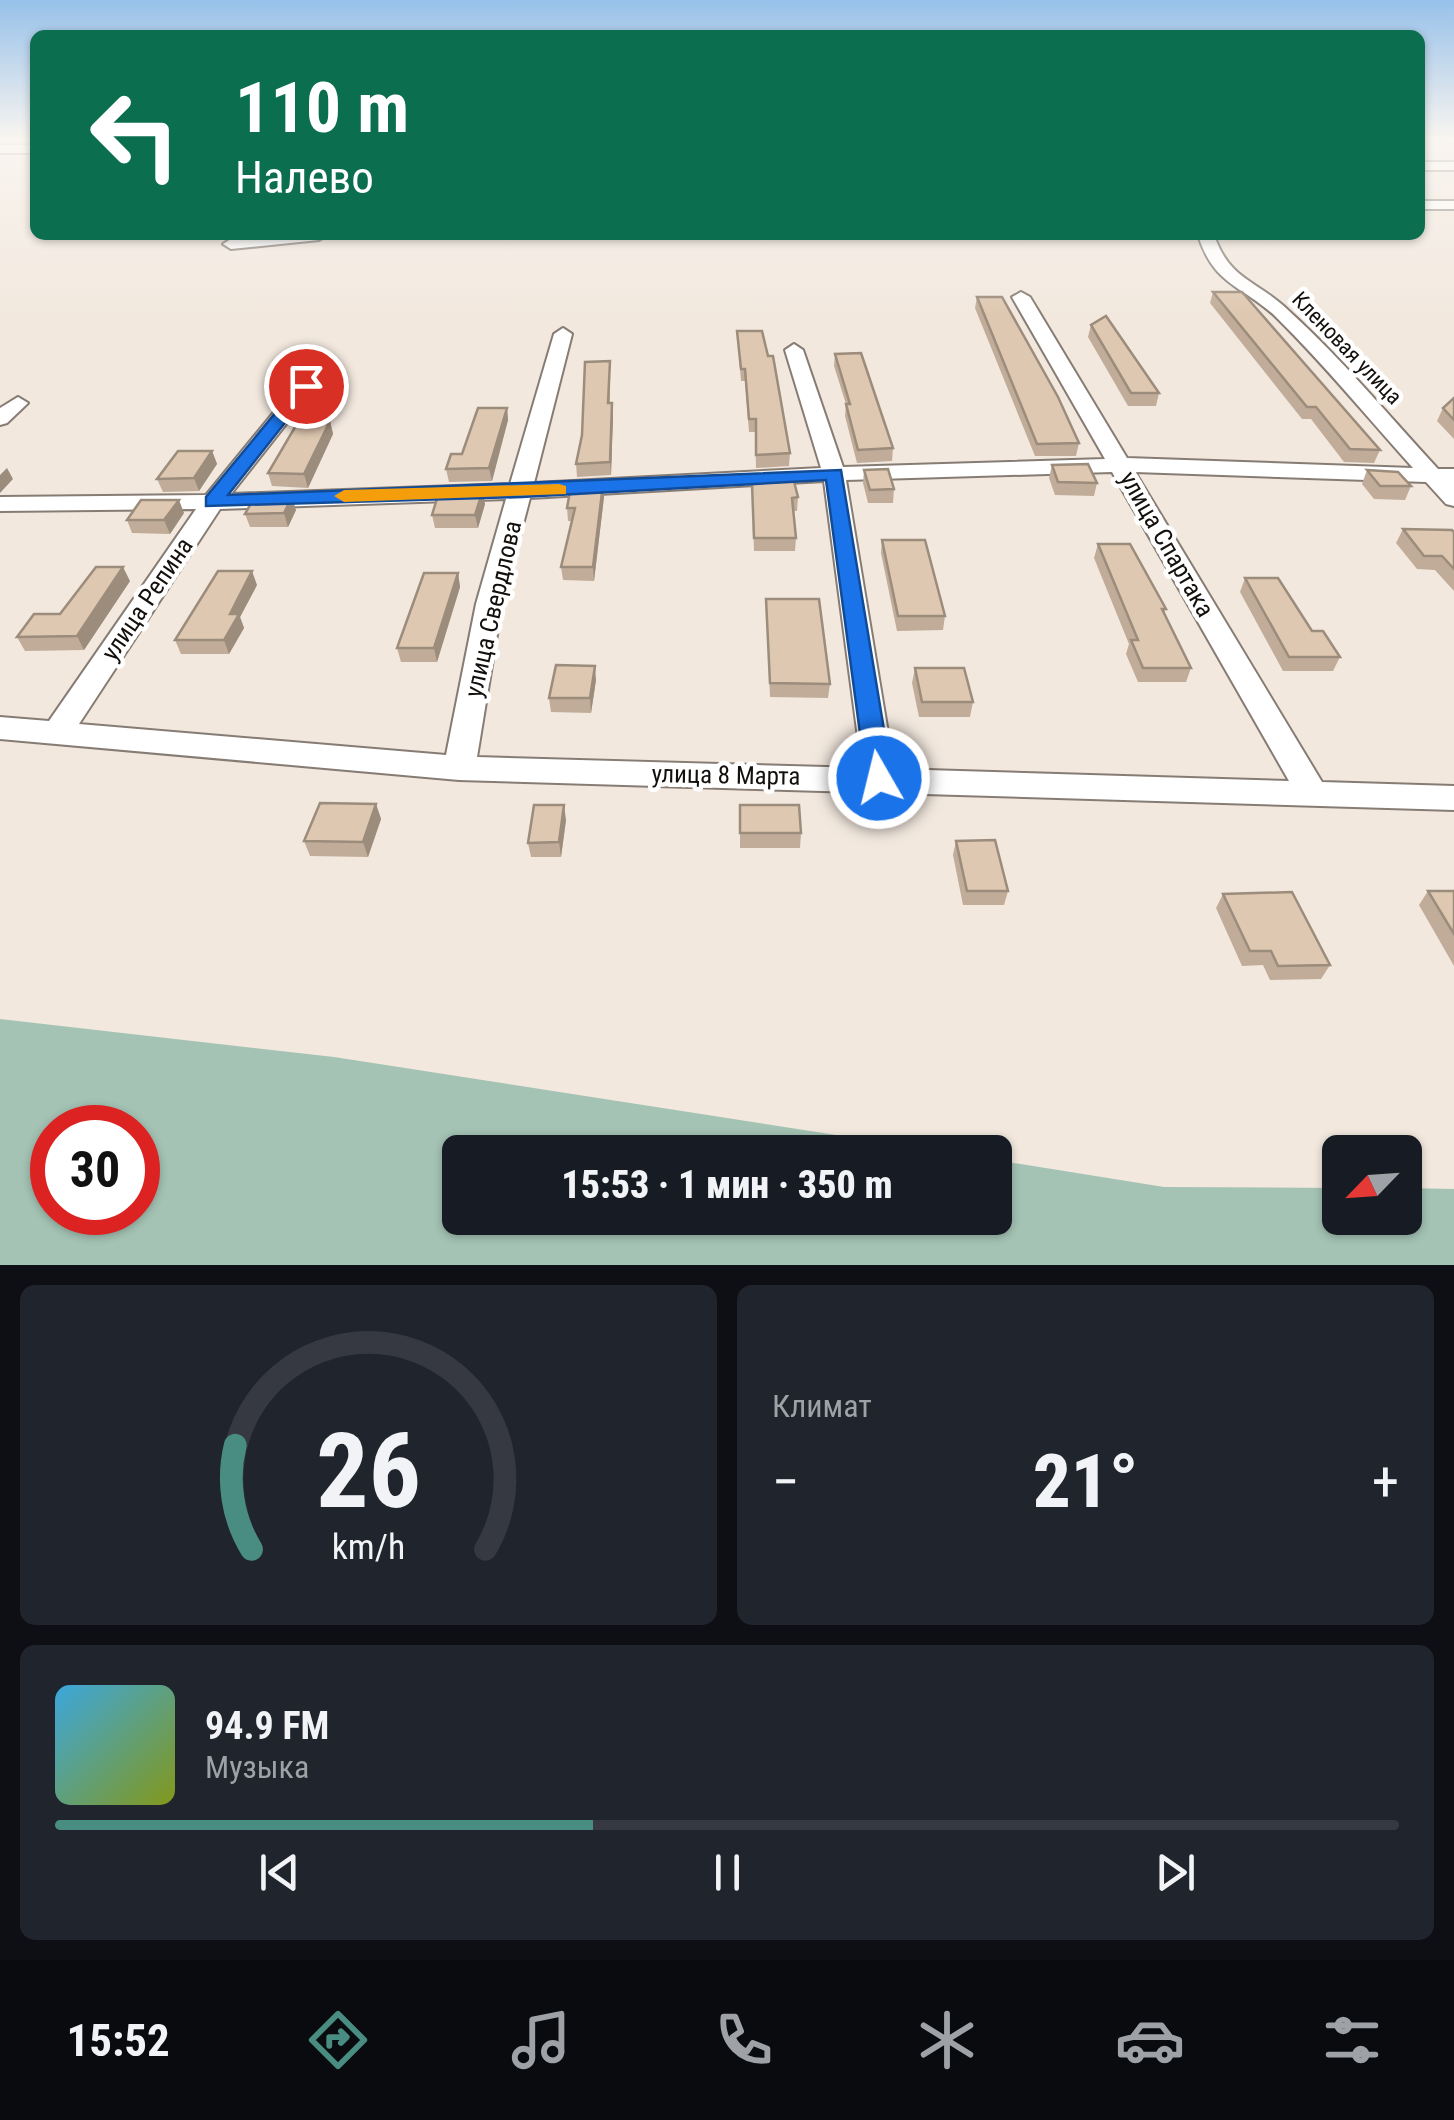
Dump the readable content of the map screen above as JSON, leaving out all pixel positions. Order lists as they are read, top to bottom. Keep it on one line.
{"streets":{"street":["Кленовая улица","улица Спартака","улица Репина","улица Свердлова","улица 8 Марта"]},"crossings":[["улица Спартака","улица 8 Марта"],["улица Репина","улица 8 Марта"],["улица Свердлова","улица 8 Марта"]],"north":"bottom left","page":{"turn":["110 m","Налево"],"limit":"30","trip":"15:53 · 1 мин · 350 m","tile":"Климат","heat":["−","21°","+"],"song":["94.9 FM","Музыка"],"tabs":"15:52","gauge":["26","km/h"]}}
